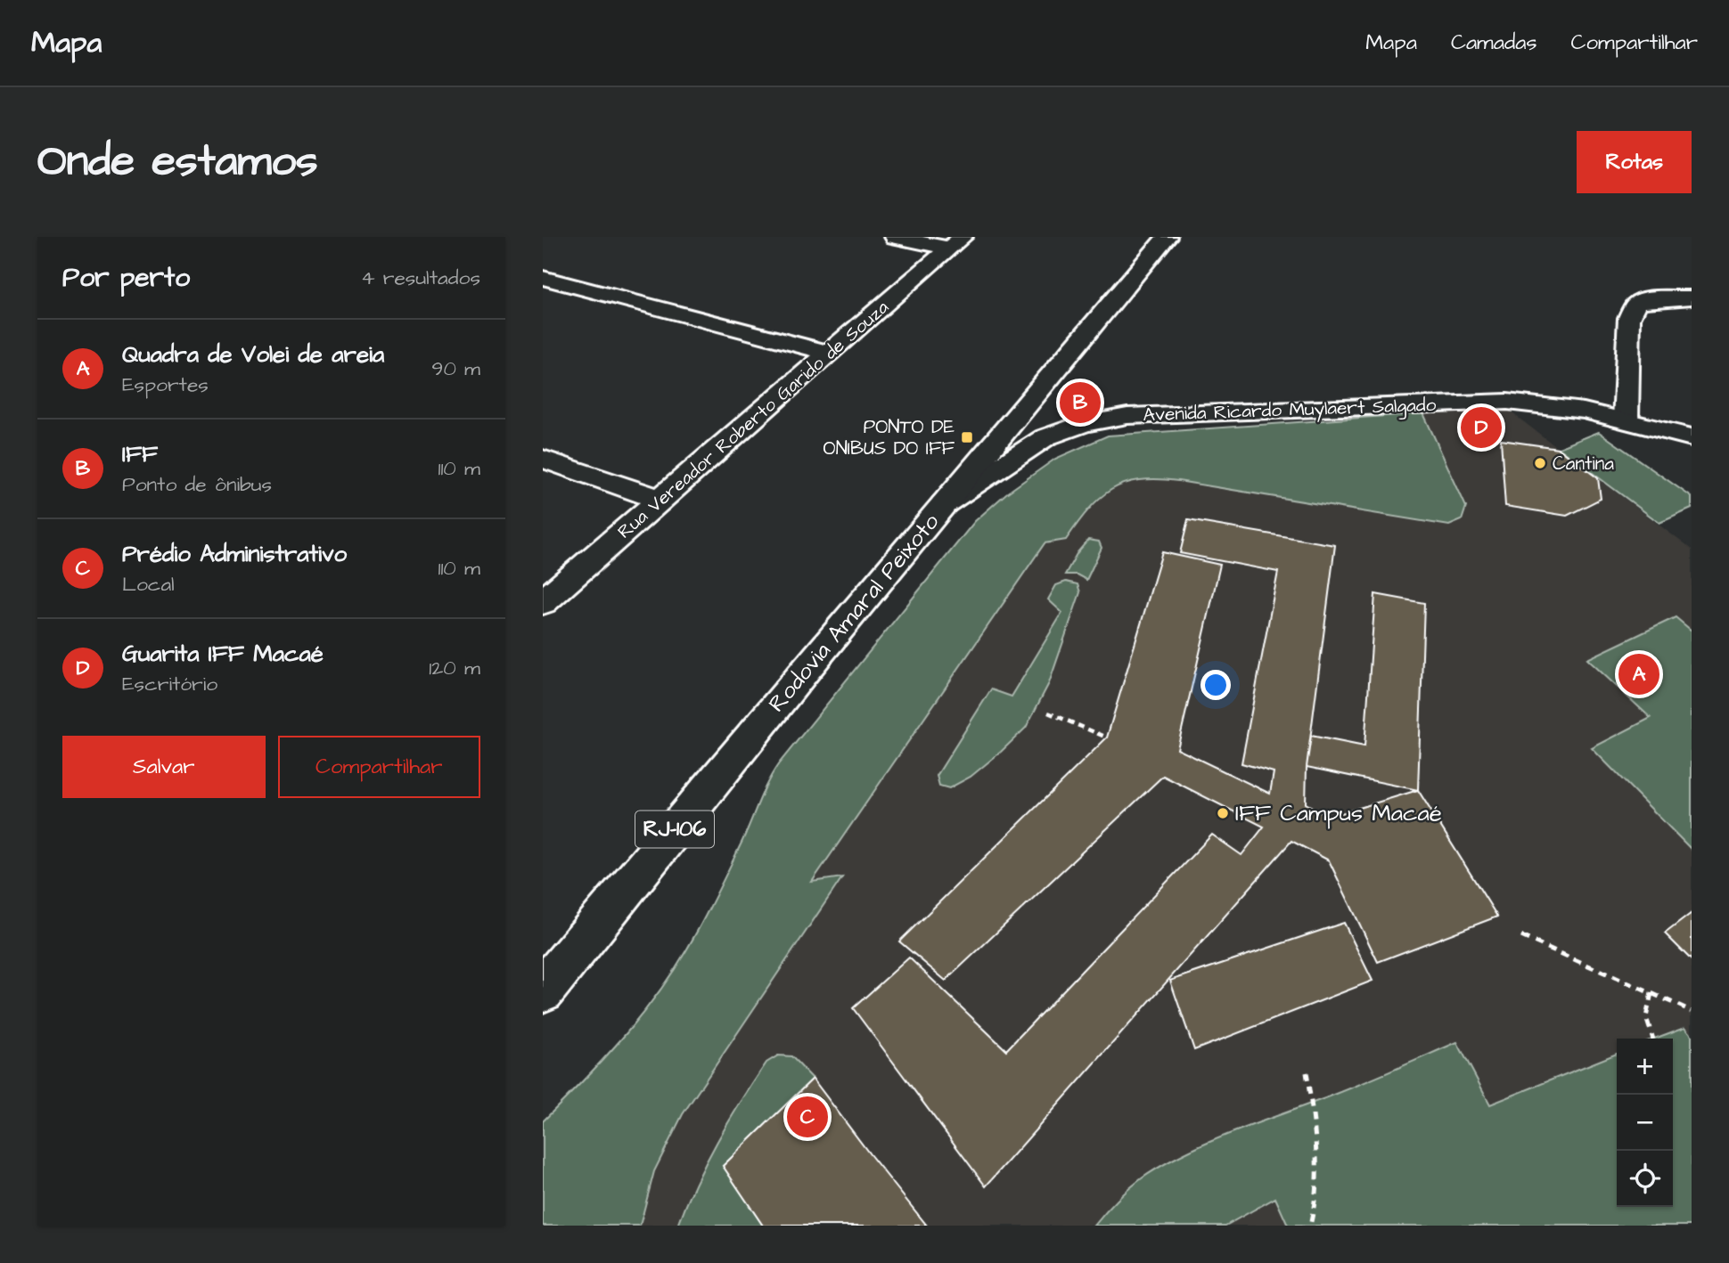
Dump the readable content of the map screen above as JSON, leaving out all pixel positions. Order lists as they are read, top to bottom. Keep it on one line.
{"streets":{"main road":["Avenida Ricardo Muylaert Salgado","Rua Vereador Roberto Garido de Souza","Rodovia Amaral Peixoto","RJ-106"]},"crossings":[["Avenida Ricardo Muylaert Salgado","Rodovia Amaral Peixoto"]],"places":{"transit":["PONTO DE ONIBUS DO IFF"],"other":["Cantina","IFF Campus Macaé"]},"page":{"header":"Mapa","nav":["Mapa","Camadas","Compartilhar"],"buttons":["Rotas",["Salvar","Compartilhar"]],"title":"Onde estamos","heading":["Por perto","4 resultados"],"list":[{"mark":"A","name":"Quadra de Volei de areia","note":"Esportes","value":"90 m"},{"mark":"B","name":"IFF","note":"Ponto de ônibus","value":"110 m"},{"mark":"C","name":"Prédio Administrativo","note":"Local","value":"110 m"},{"mark":"D","name":"Guarita IFF Macaé","note":"Escritório","value":"120 m"}],"pins":["B","D","A","C"],"map_buttons":["+","−"]}}
